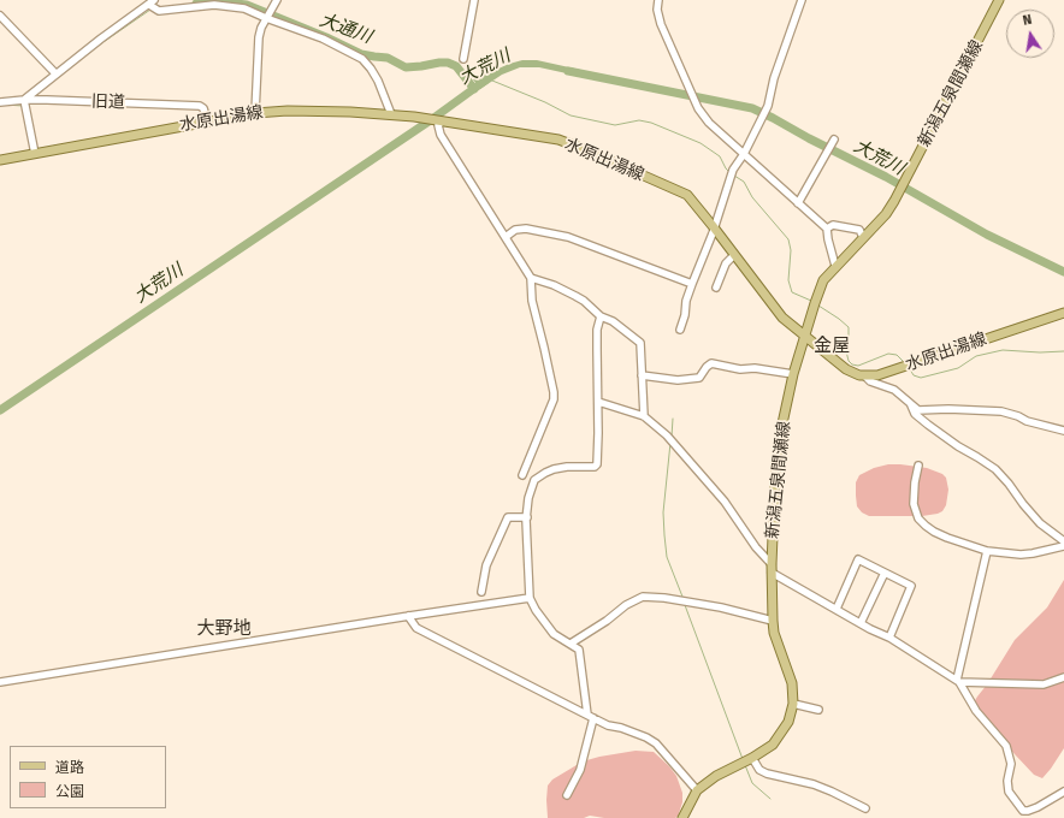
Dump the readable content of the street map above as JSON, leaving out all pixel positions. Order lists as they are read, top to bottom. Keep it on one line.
{"streets":{"main road":["新潟五泉間瀬線","水原出湯線"],"street":["旧道"]},"crossings":[["新潟五泉間瀬線","水原出湯線"],["旧道","水原出湯線"]],"districts":["金屋","大野地"],"water":["大通川","大荒川"],"legend":["道路","公園"],"north":"top"}
